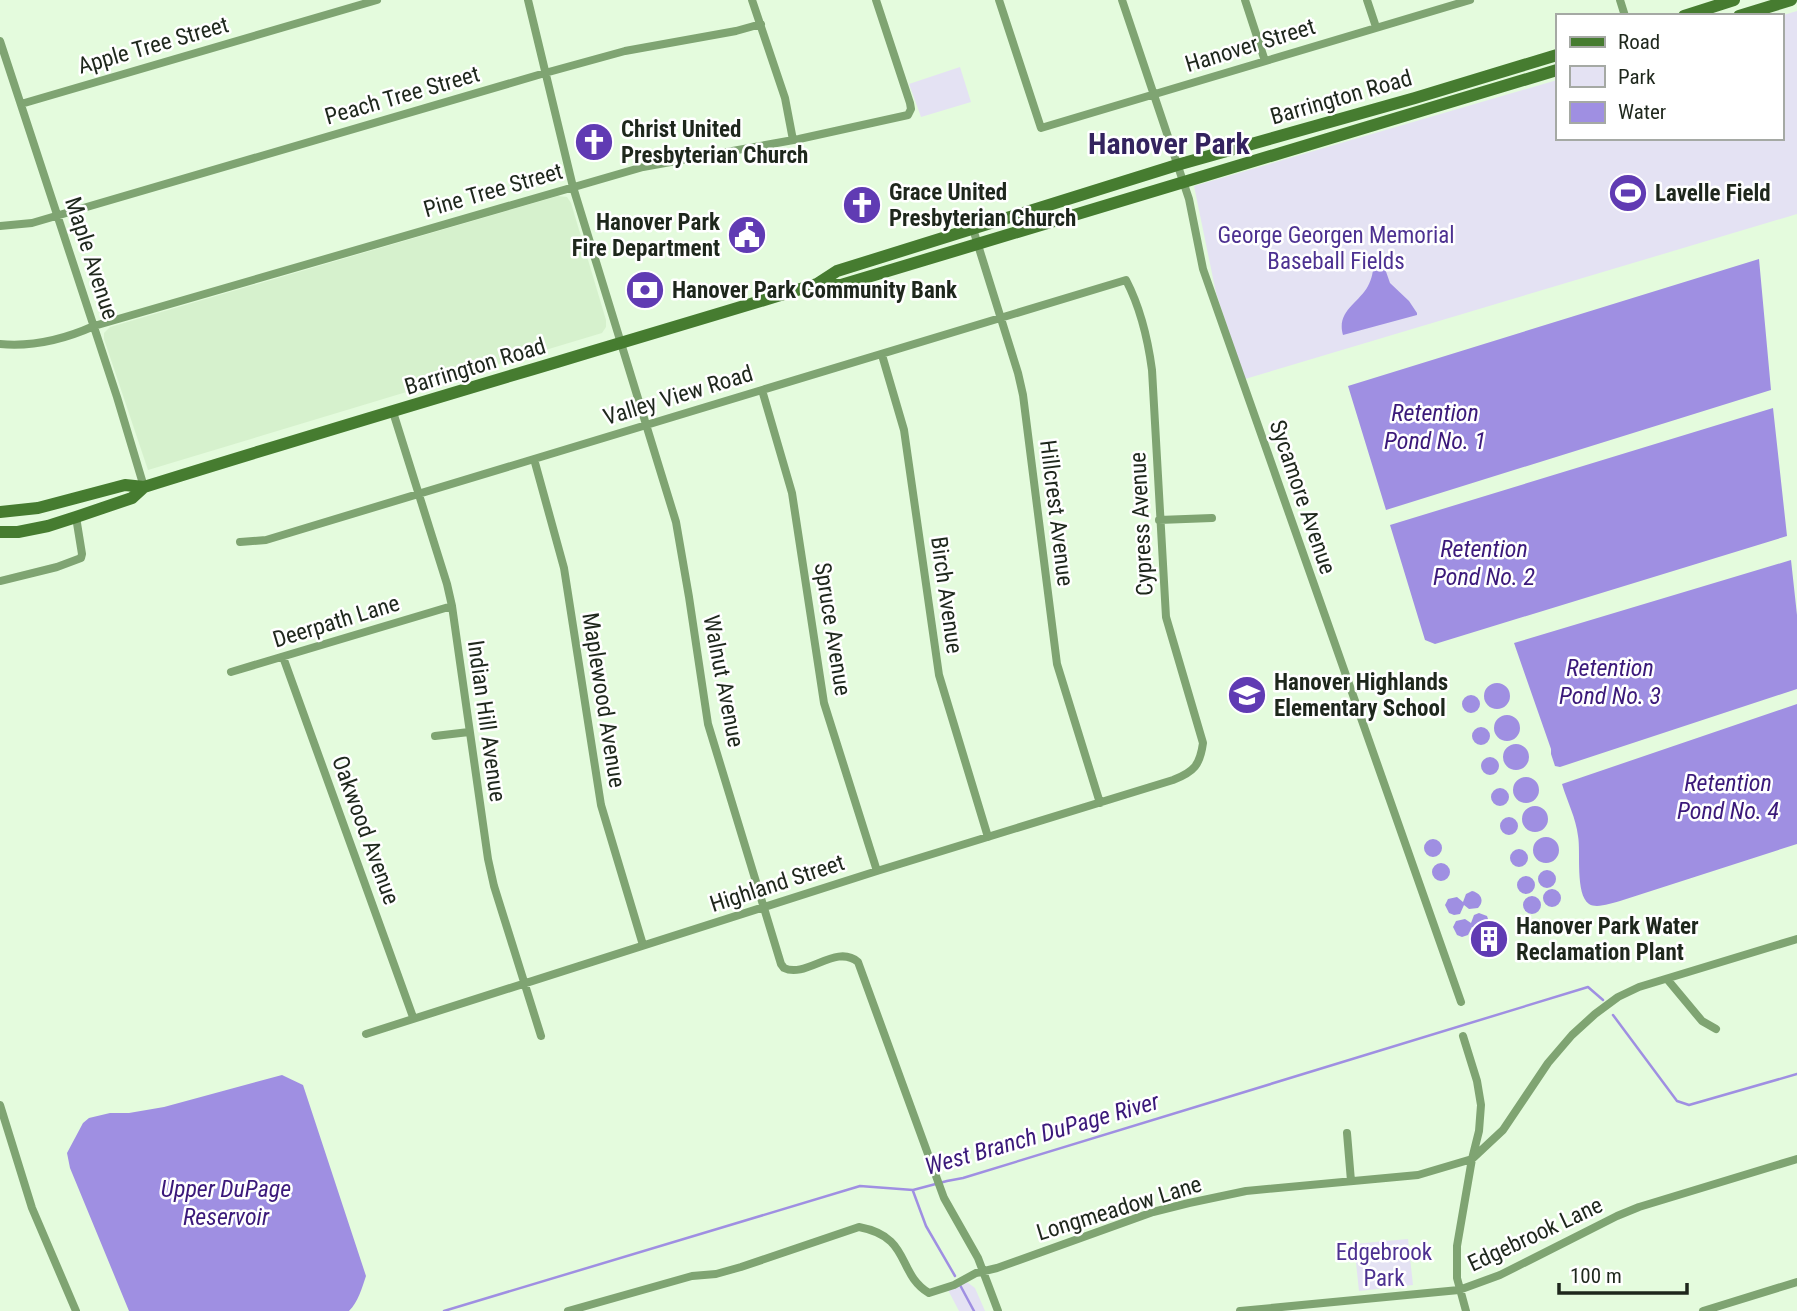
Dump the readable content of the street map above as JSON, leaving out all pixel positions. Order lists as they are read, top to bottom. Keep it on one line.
{"streets":{"main road":["Barrington Road"],"street":["Apple Tree Street","Hanover Street","Peach Tree Street","Pine Tree Street","Maple Avenue","Valley View Road","Sycamore Avenue","Hillcrest Avenue","Cypress Avenue","Birch Avenue","Deerpath Lane","Spruce Avenue","Walnut Avenue","Maplewood Avenue","Indian Hill Avenue","Oakwood Avenue","Highland Street","Longmeadow Lane","Edgebrook Lane"]},"crossings":[["Apple Tree Street","Maple Avenue"],["Hanover Street","Sycamore Avenue"],["Peach Tree Street","Maple Avenue"],["Peach Tree Street","Walnut Avenue"],["Barrington Road","Maple Avenue"],["Barrington Road","Sycamore Avenue"],["Barrington Road","Hillcrest Avenue"],["Barrington Road","Walnut Avenue"],["Barrington Road","Indian Hill Avenue"],["Pine Tree Street","Maple Avenue"],["Pine Tree Street","Walnut Avenue"],["Valley View Road","Hillcrest Avenue"],["Valley View Road","Cypress Avenue"],["Valley View Road","Birch Avenue"],["Valley View Road","Spruce Avenue"],["Valley View Road","Walnut Avenue"],["Valley View Road","Maplewood Avenue"],["Valley View Road","Indian Hill Avenue"],["Hillcrest Avenue","Highland Street"],["Cypress Avenue","Highland Street"],["Birch Avenue","Highland Street"],["Deerpath Lane","Indian Hill Avenue"],["Deerpath Lane","Oakwood Avenue"],["Spruce Avenue","Highland Street"],["Walnut Avenue","Highland Street"],["Walnut Avenue","Longmeadow Lane"],["Maplewood Avenue","Highland Street"],["Indian Hill Avenue","Highland Street"],["Oakwood Avenue","Highland Street"]],"districts":["Hanover Park"],"water":["Retention Pond No. 1","Retention Pond No. 2","Retention Pond No. 3","Retention Pond No. 4","West Branch DuPage River","Upper DuPage Reservoir"],"parks":["George Georgen Memorial Baseball Fields","Edgebrook Park"],"places":{"church":["Christ United Presbyterian Church","Grace United Presbyterian Church"],"sports":["Lavelle Field"],"public building":["Hanover Park Fire Department"],"bank":["Hanover Park Community Bank"],"school or university":["Hanover Highlands Elementary School"],"building":["Hanover Park Water Reclamation Plant"]},"legend":["Road","Park","Water"],"scale_bar":"100 m"}
